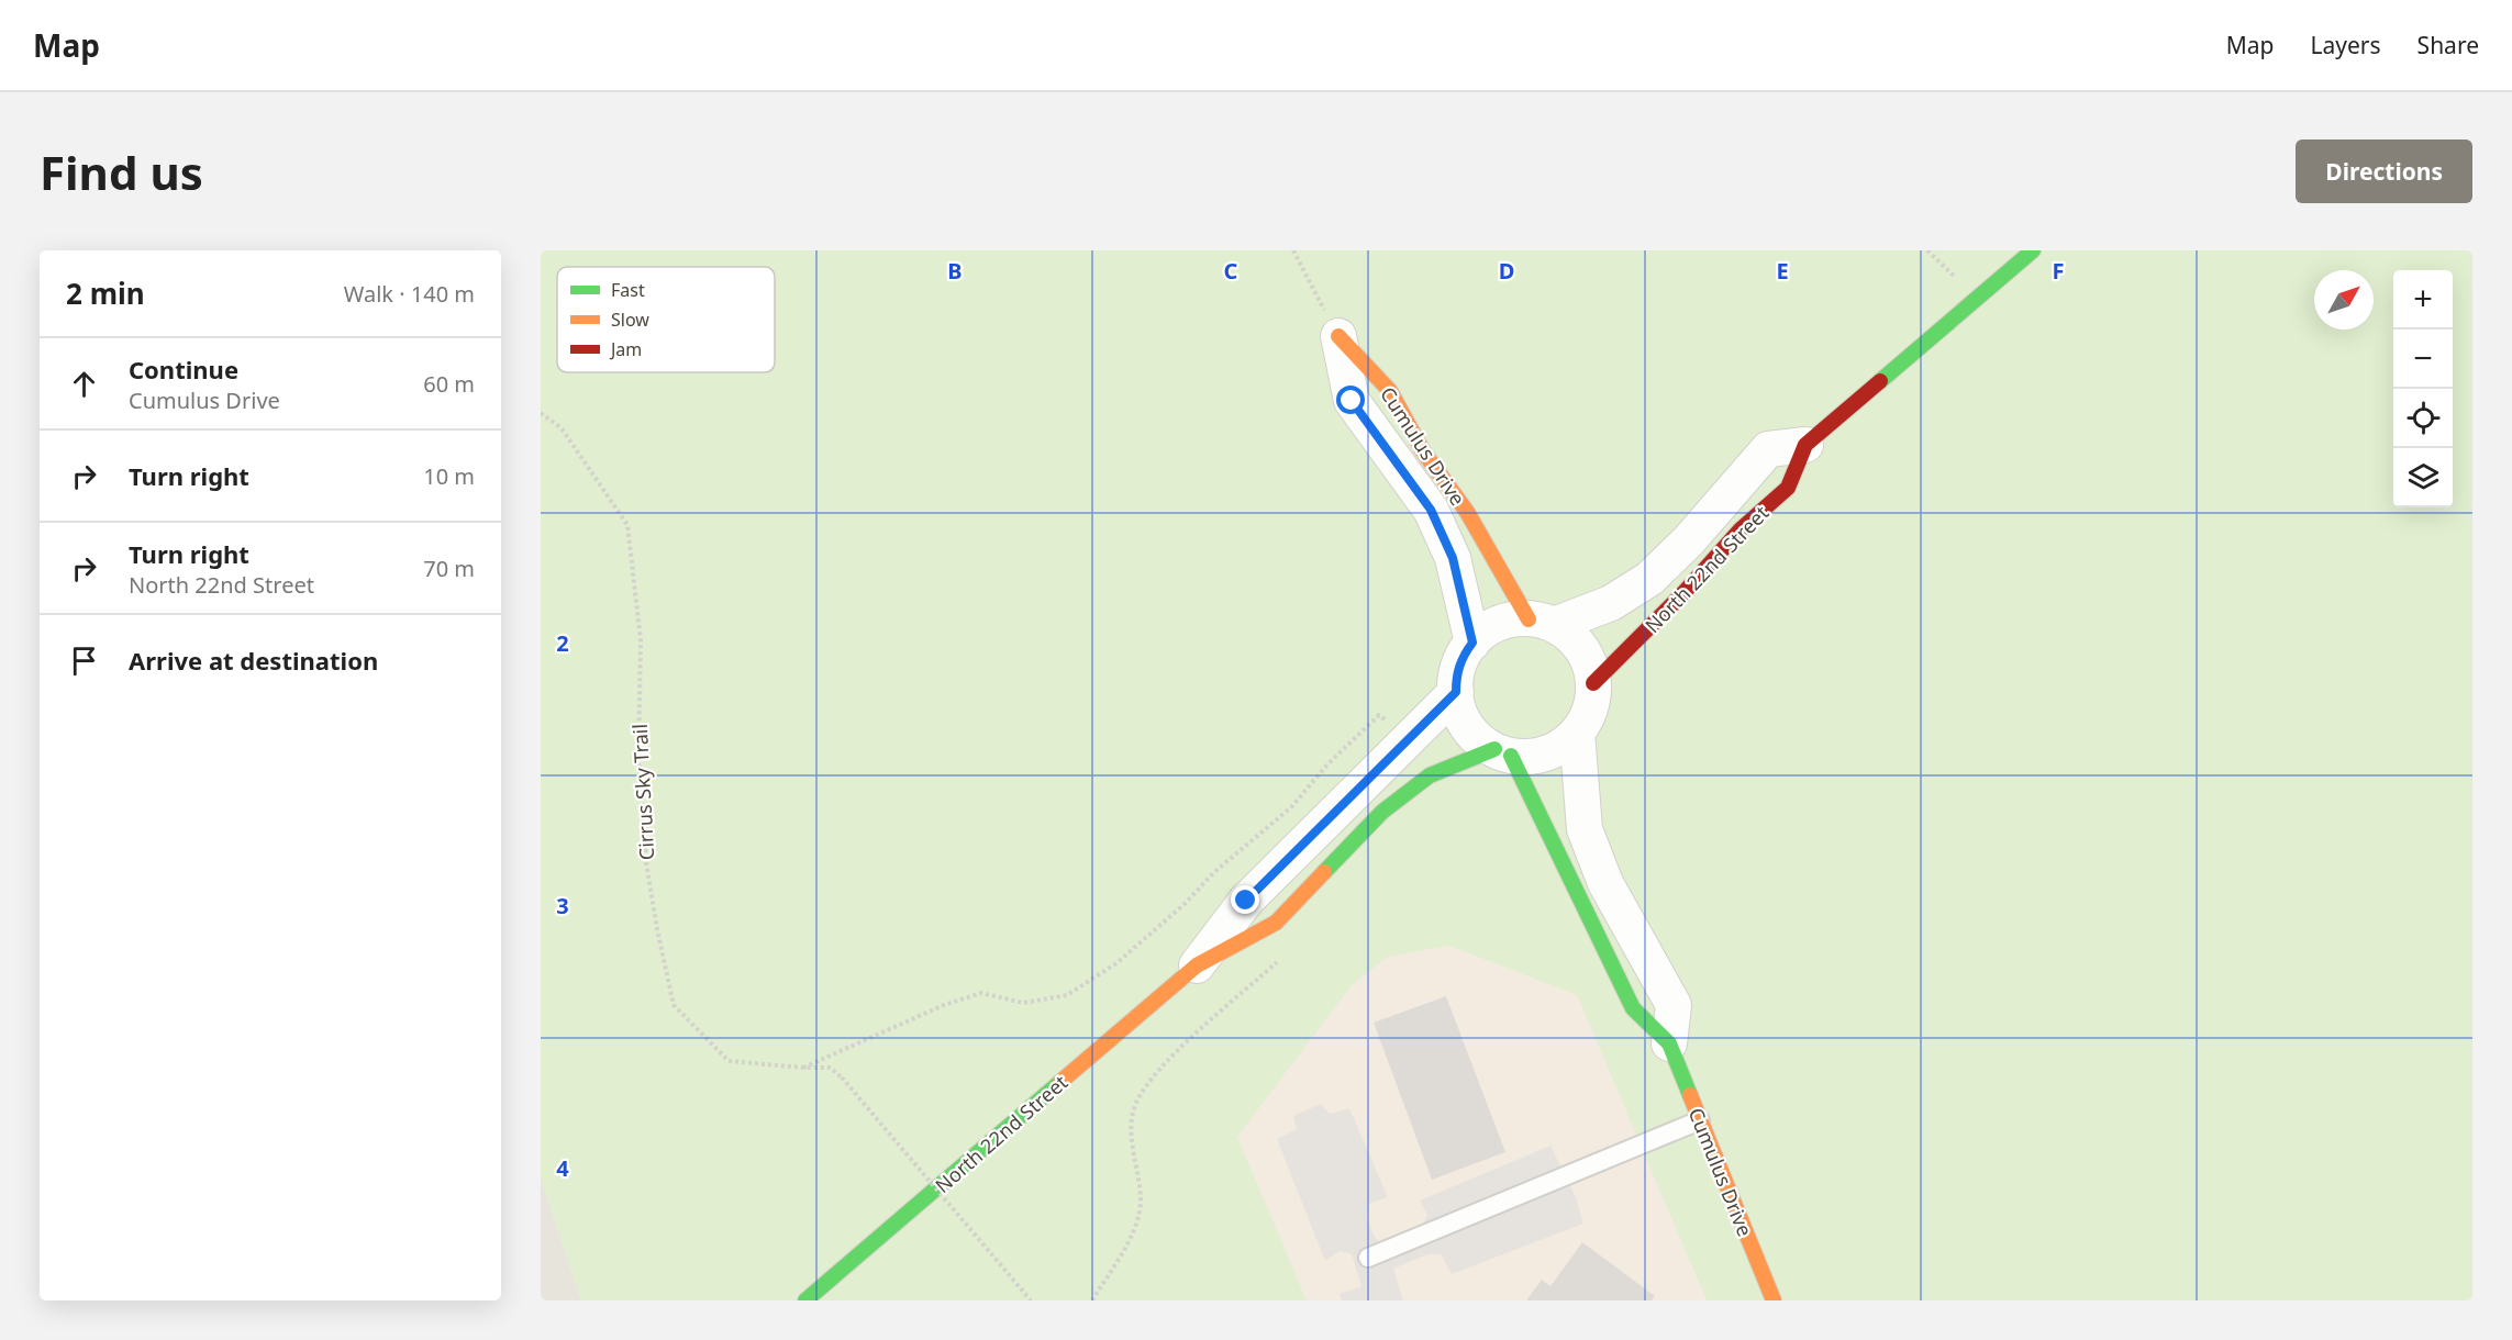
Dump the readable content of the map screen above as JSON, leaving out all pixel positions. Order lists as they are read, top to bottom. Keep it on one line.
{"streets":{"street":["Cumulus Drive","North 22nd Street"],"path":["Cirrus Sky Trail"]},"crossings":[["Cumulus Drive","North 22nd Street"]],"legend":["Fast","Slow","Jam"],"north":"top right","page":{"header":"Map","nav":["Map","Layers","Share"],"buttons":"Directions","title":"Find us","heading":["2 min","Walk · 140 m"],"map_buttons":["+","−"],"list":[["Continue","Cumulus Drive","60 m"],["Turn right","10 m"],["Turn right","North 22nd Street","70 m"],"Arrive at destination"]},"grid":{"columns":["B","C","D","E","F"],"rows":["2","3","4"]}}
